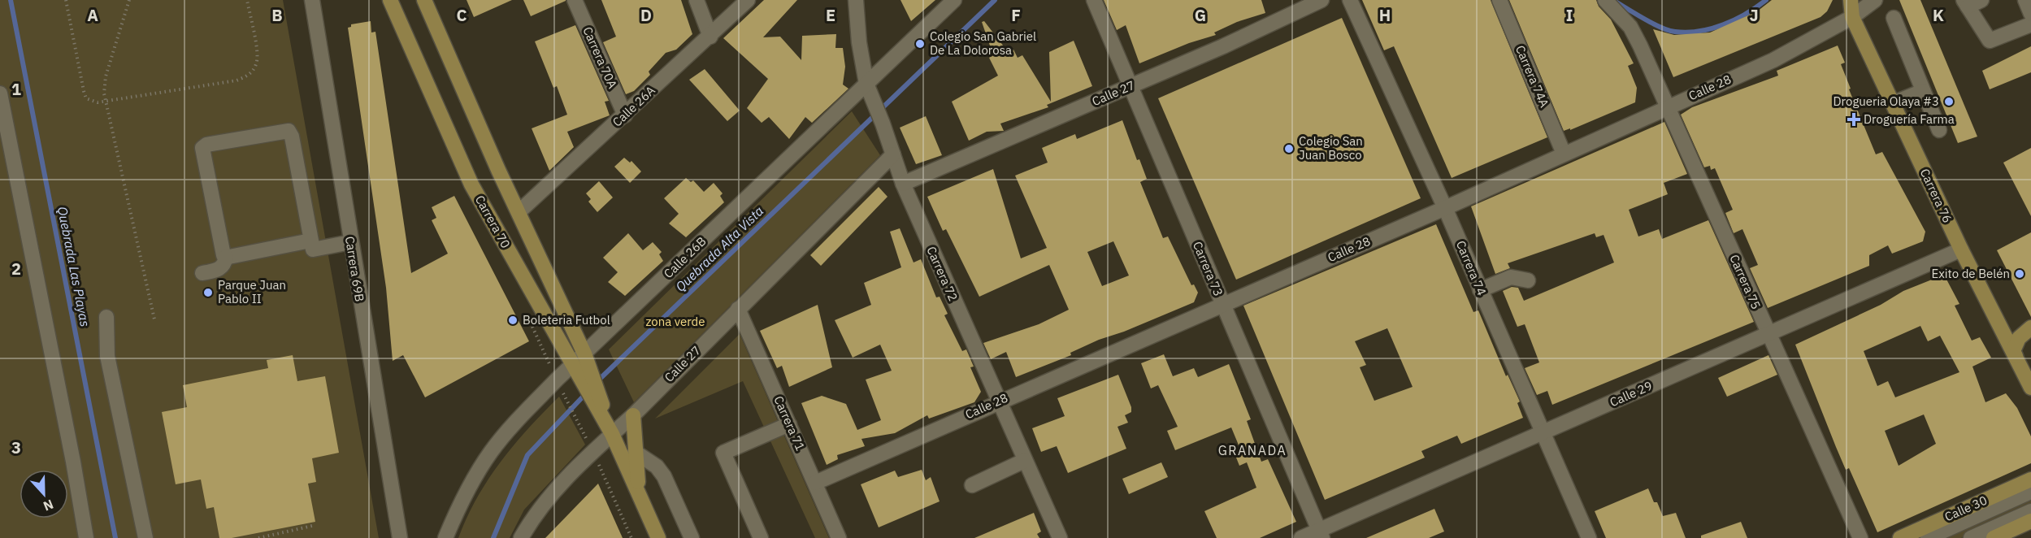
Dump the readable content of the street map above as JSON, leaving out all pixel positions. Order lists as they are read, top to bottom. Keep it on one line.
{"streets":{"main road":["Carrera 76","Carrera 70","Calle 30"],"street":["Carrera 70A","Carrera 74A","Calle 28","Calle 27","Calle 26A","Calle 26B","Carrera 74","Carrera 69B","Carrera 73","Carrera 72","Carrera 75","Calle 29","Carrera 71"]},"crossings":[["Carrera 70A","Calle 26A"],["Carrera 74A","Calle 28"],["Calle 28","Carrera 76"],["Calle 28","Carrera 74"],["Calle 28","Carrera 73"],["Calle 28","Carrera 72"],["Calle 28","Carrera 75"],["Calle 28","Carrera 71"],["Calle 27","Carrera 70"],["Calle 27","Carrera 73"],["Calle 27","Carrera 72"],["Calle 27","Carrera 71"],["Calle 26A","Carrera 70"],["Carrera 76","Calle 29"],["Carrera 70","Calle 26B"],["Calle 26B","Carrera 72"],["Carrera 74","Calle 29"],["Carrera 73","Calle 29"],["Carrera 75","Calle 29"]],"districts":["GRANADA"],"water":["Quebrada Alta Vista","Quebrada Las Playas"],"parks":["zona verde"],"places":{"other":["Colegio San Gabriel De La Dolorosa","Drogueria Olaya #3","Colegio San Juan Bosco","Exito de Belén","Parque Juan Pablo II","Boleteria Futbol"],"health":["Droguería Farma"]},"north":"bottom","grid":{"columns":["A","B","C","D","E","F","G","H","I","J","K"],"rows":["1","2","3"]}}
